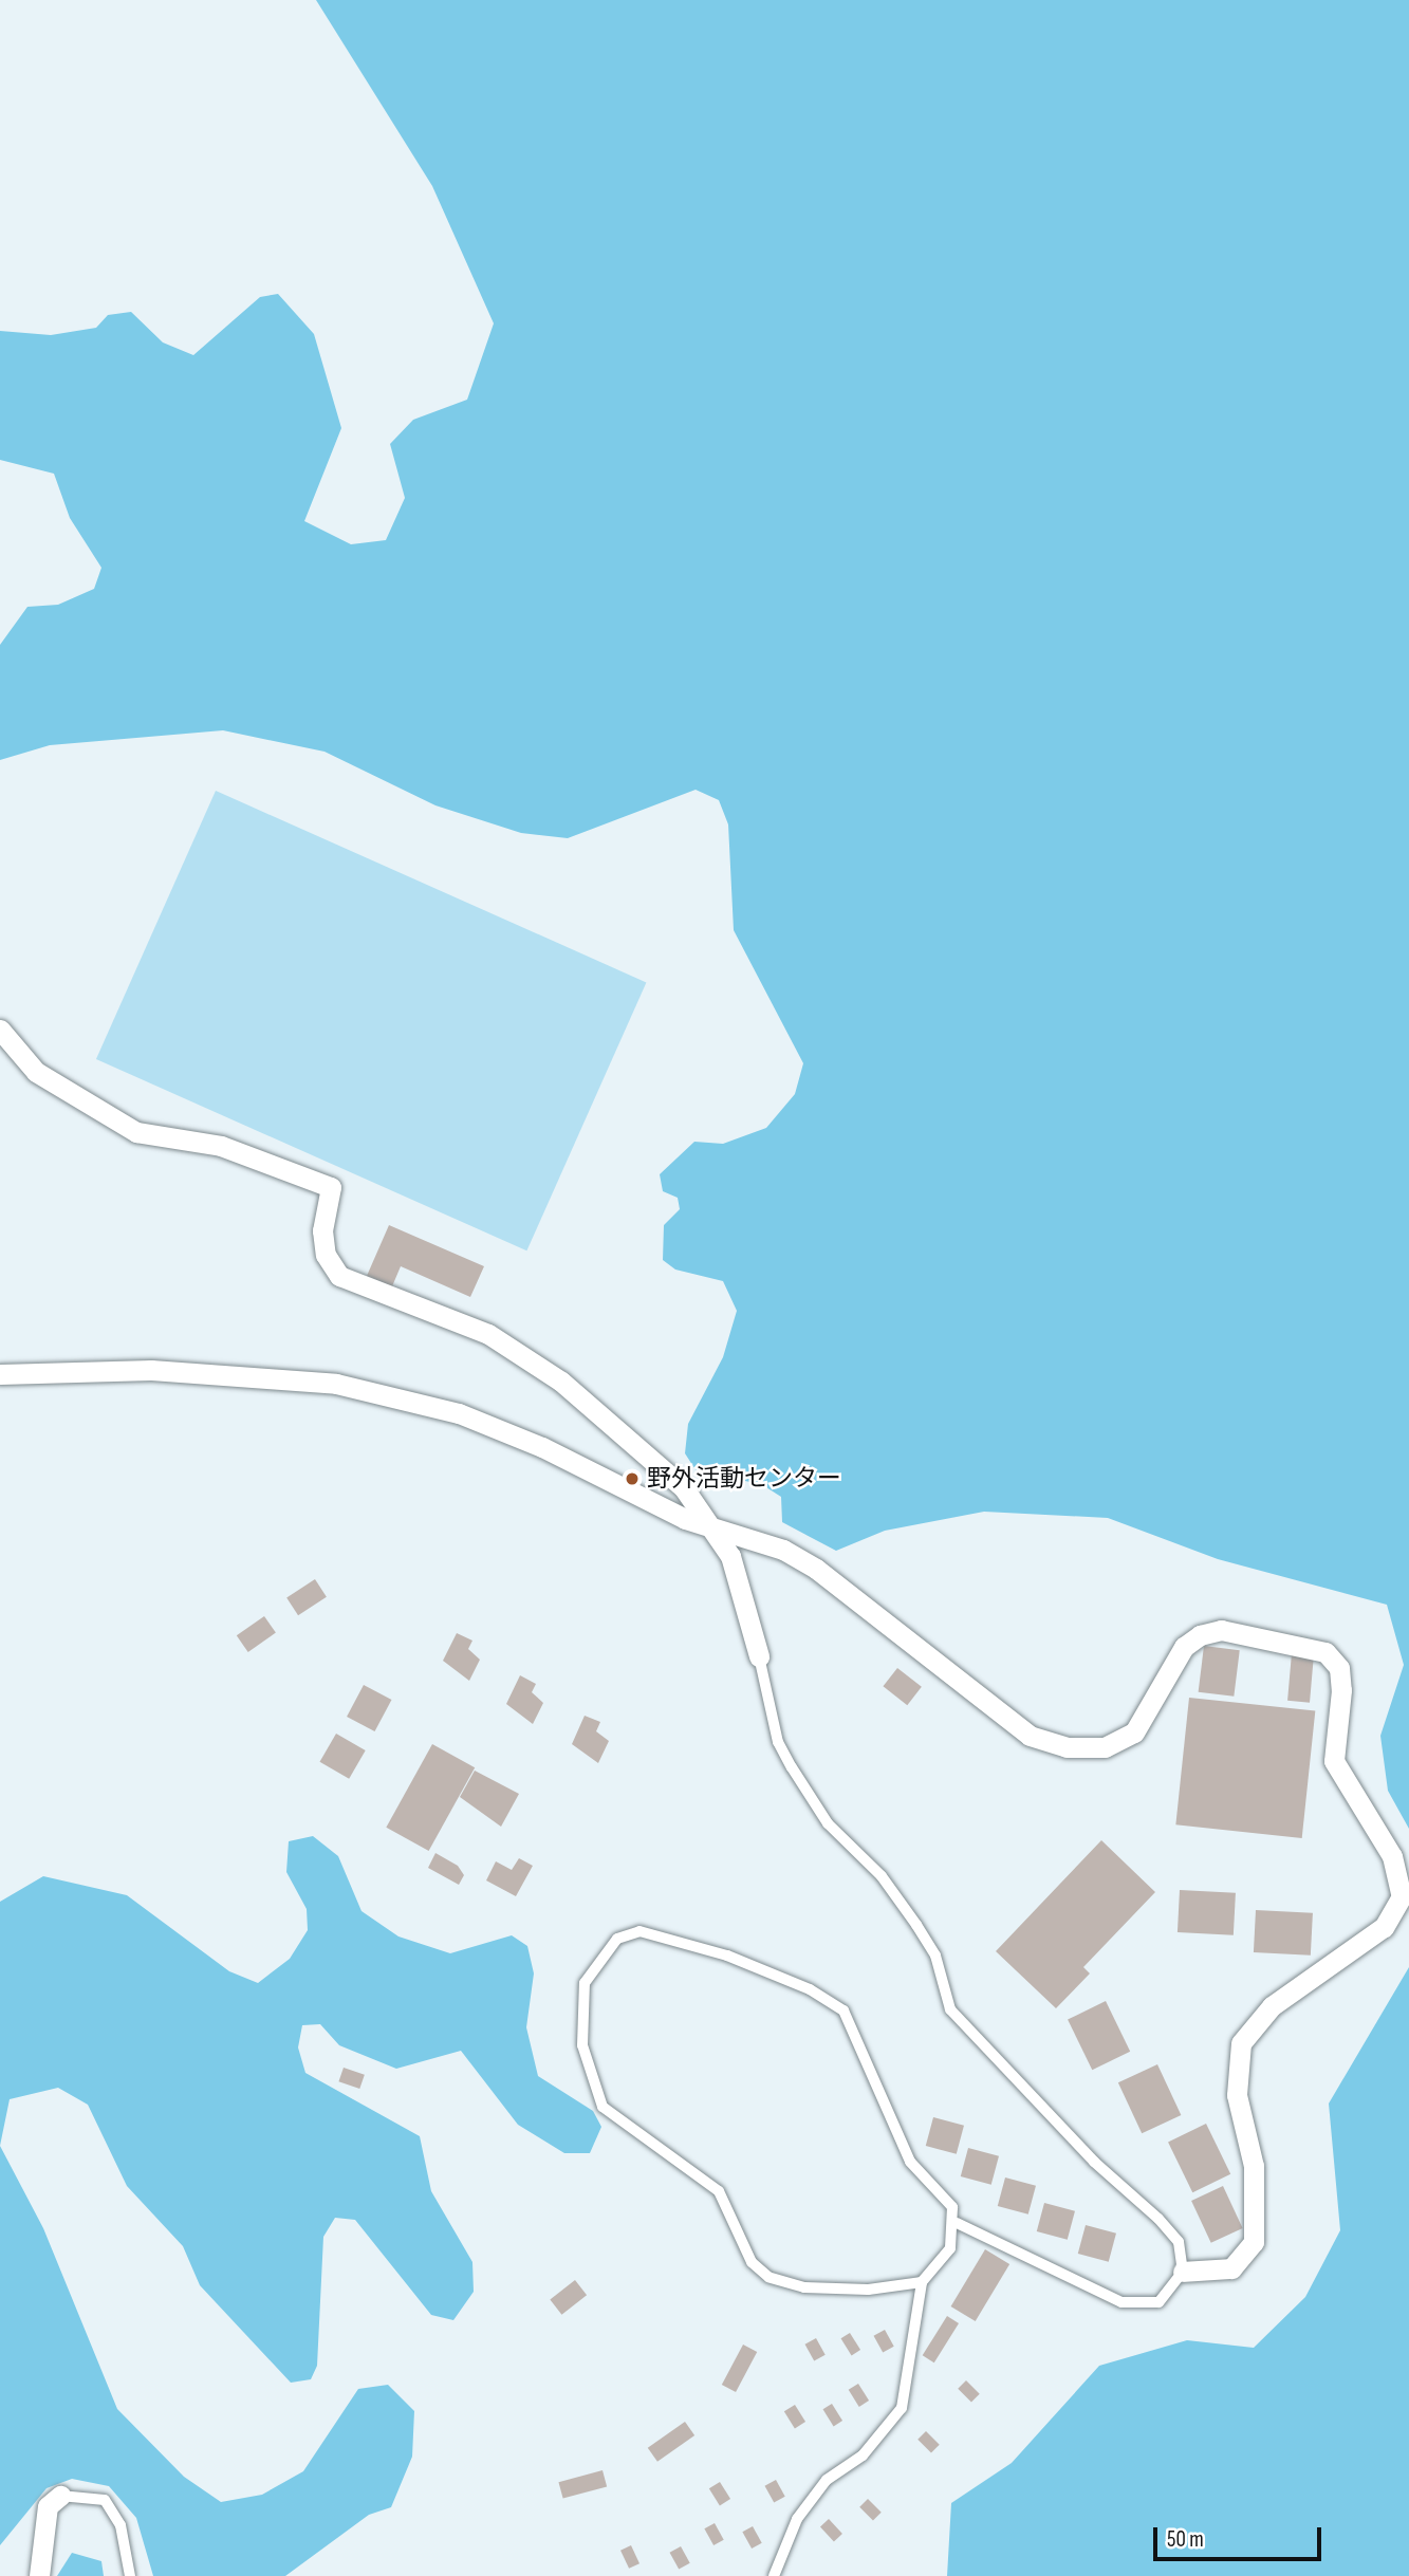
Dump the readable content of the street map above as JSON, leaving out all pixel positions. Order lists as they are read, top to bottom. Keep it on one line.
{"places":["野外活動センター"],"scale_bar":"50 m"}
